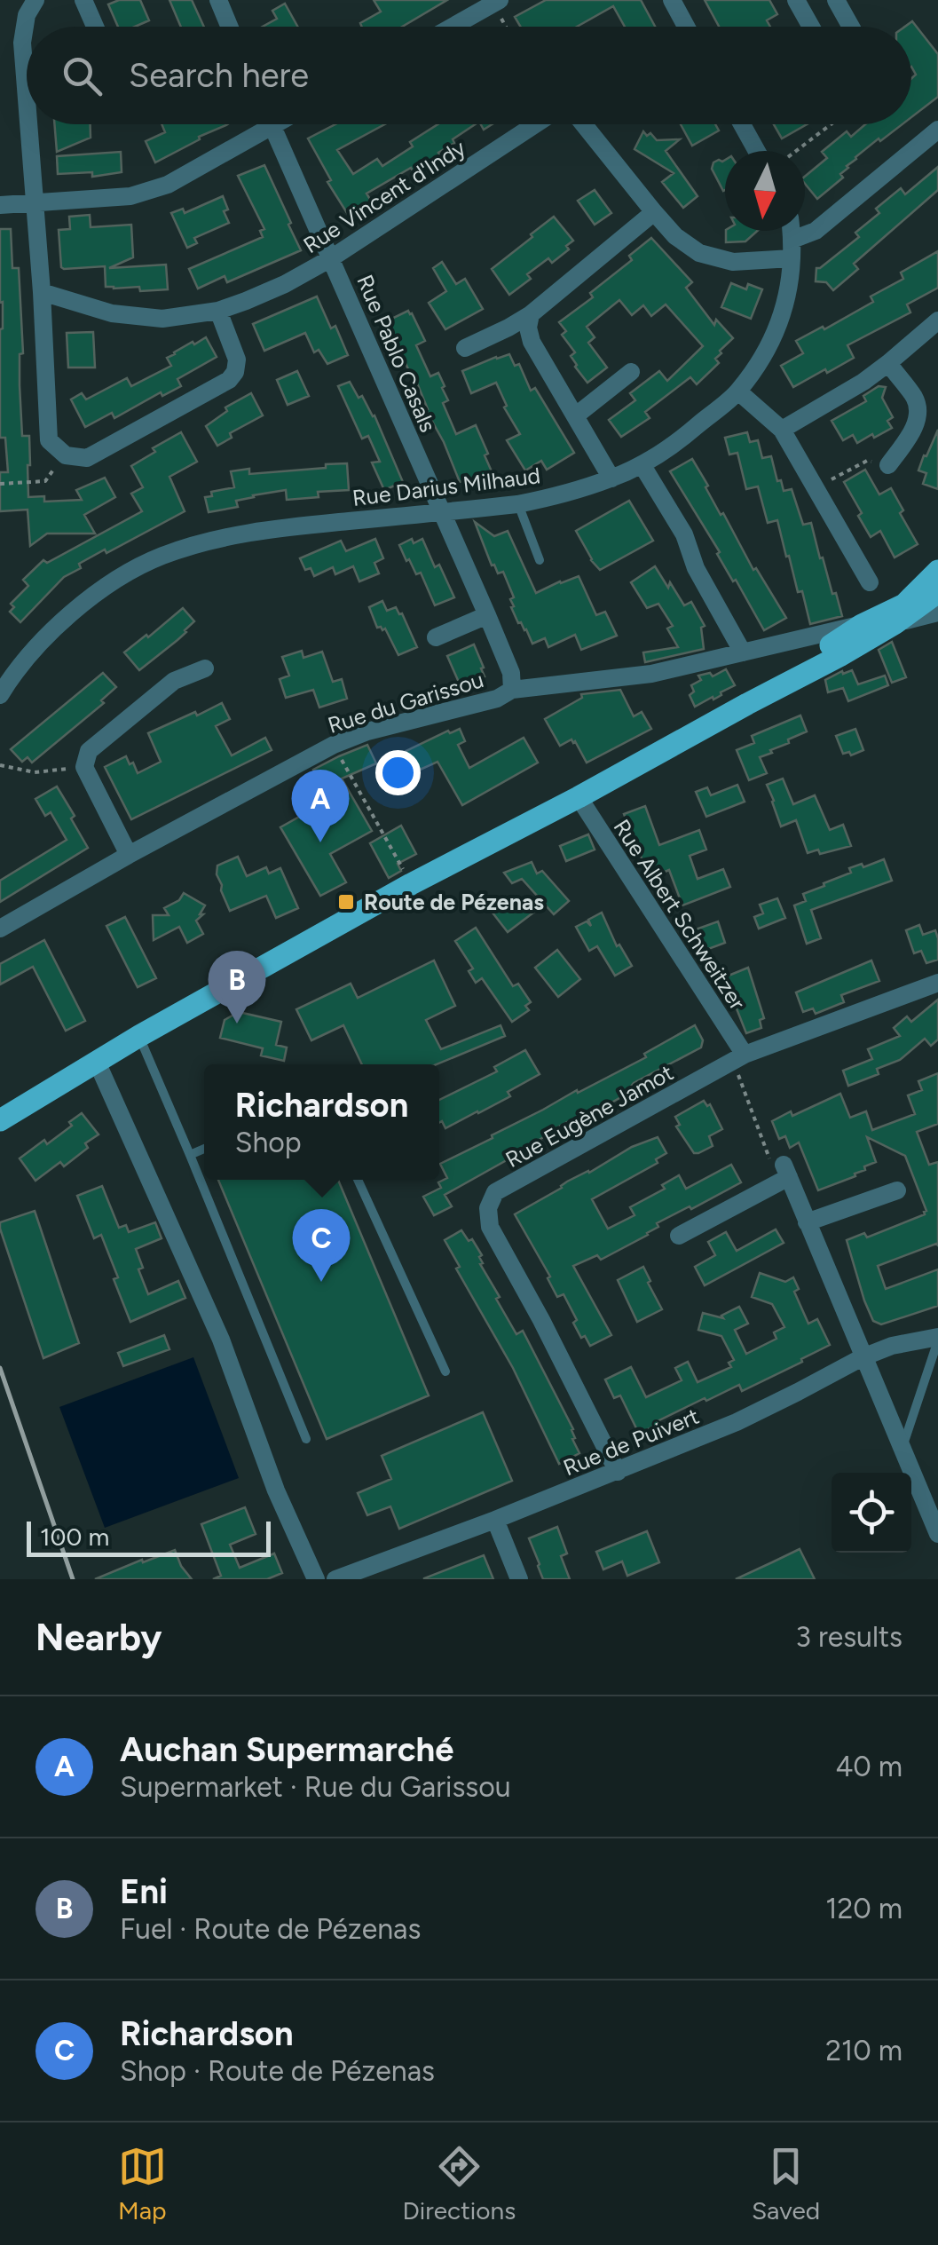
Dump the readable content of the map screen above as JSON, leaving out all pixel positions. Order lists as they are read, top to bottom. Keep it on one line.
{"streets":{"street":["Rue Vincent d'Indy","Rue Pablo Casals","Rue Darius Milhaud","Rue du Garissou","Rue Albert Schweitzer","Rue Eugène Jamot","Rue de Puivert"]},"crossings":[["Rue Vincent d'Indy","Rue Pablo Casals"],["Rue Vincent d'Indy","Rue Darius Milhaud"],["Rue Pablo Casals","Rue Darius Milhaud"],["Rue Pablo Casals","Rue du Garissou"],["Rue Albert Schweitzer","Rue Eugène Jamot"],["Rue Eugène Jamot","Rue de Puivert"]],"places":{"transit":["Route de Pézenas"]},"scale_bar":"100 m","north":"bottom","page":{"search":"Search here","pins":["A","B","C"],"popup":["Richardson","Shop"],"scale":"100 m","heading":["Nearby","3 results"],"list":[{"mark":"A","name":"Auchan Supermarché","note":"Supermarket · Rue du Garissou","value":"40 m"},{"mark":"B","name":"Eni","note":"Fuel · Route de Pézenas","value":"120 m"},{"mark":"C","name":"Richardson","note":"Shop · Route de Pézenas","value":"210 m"}],"nav":["Map","Directions","Saved"]}}
